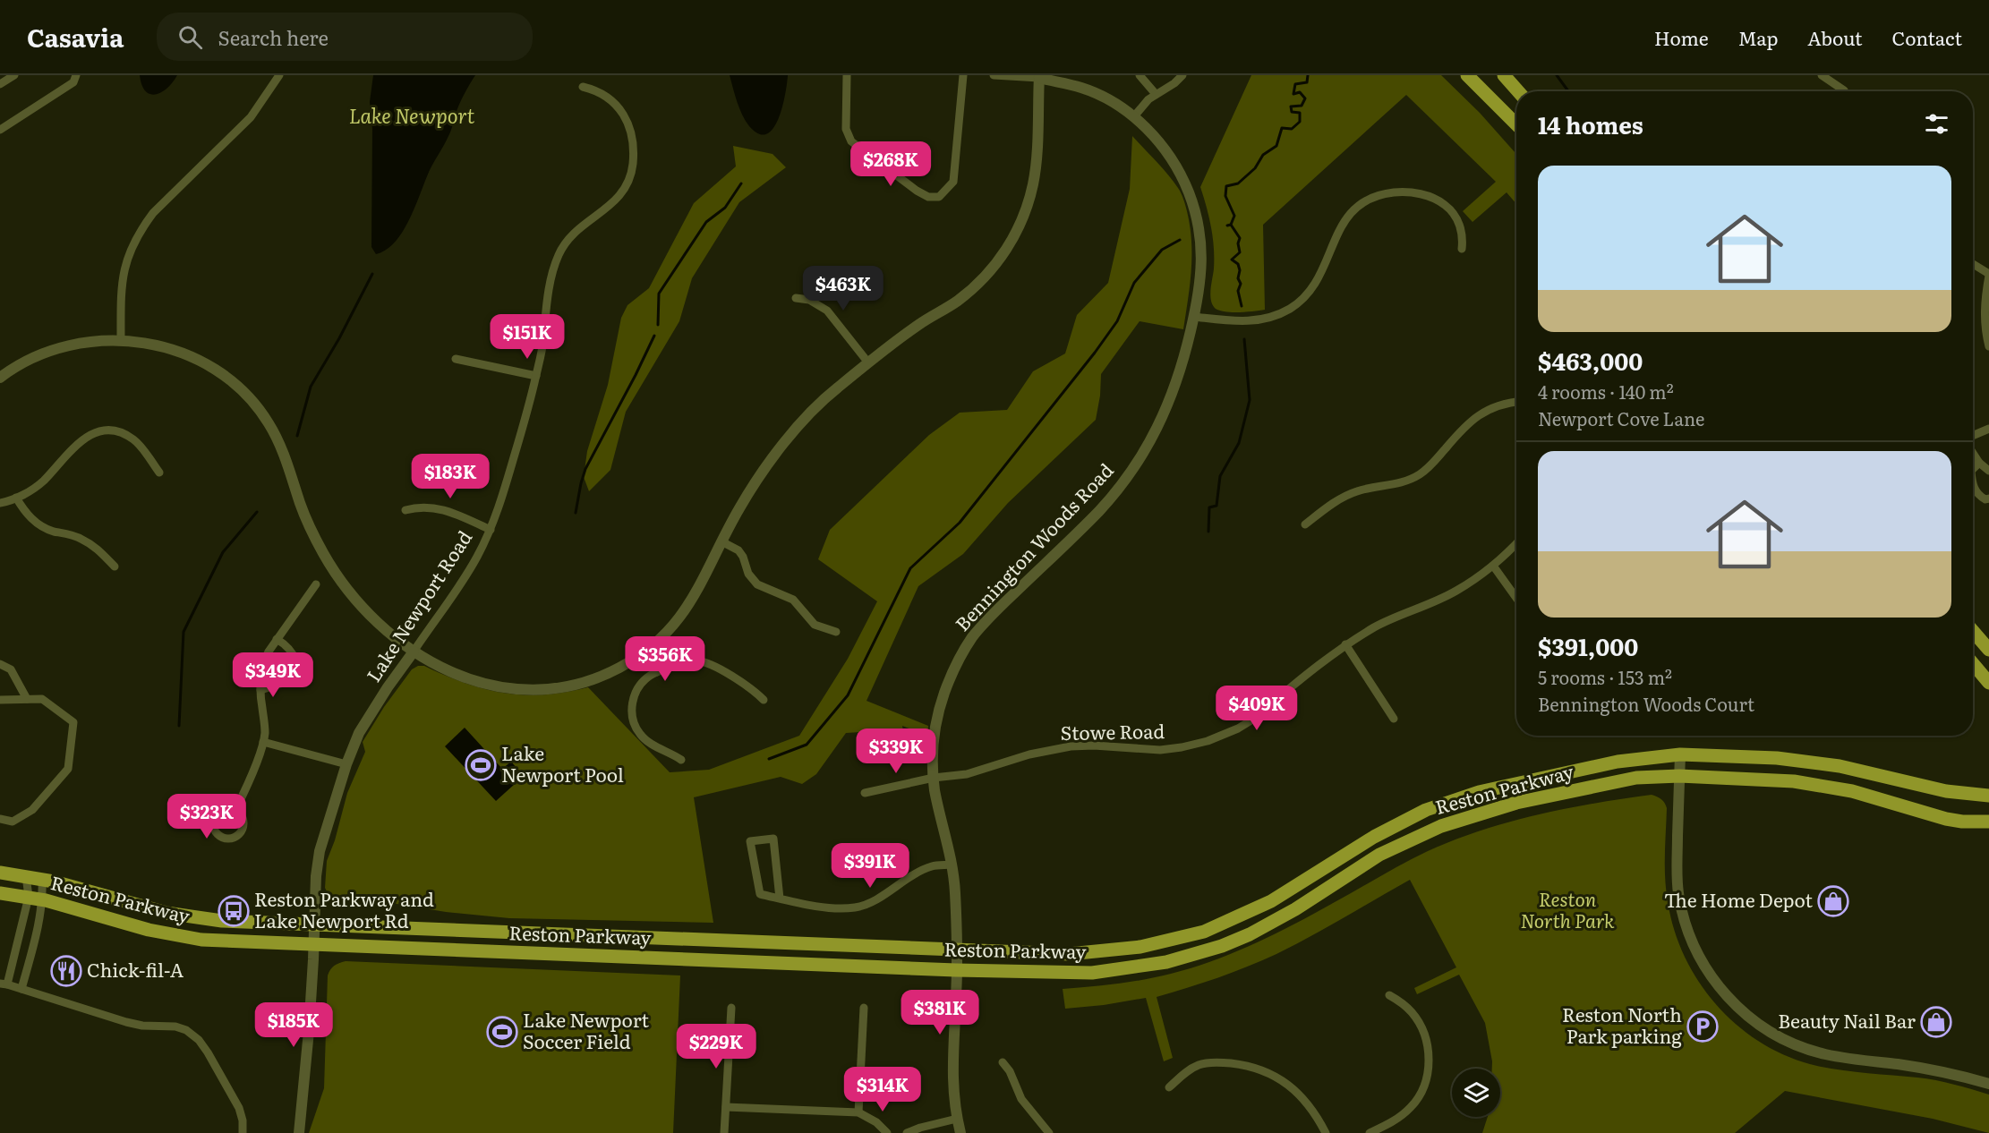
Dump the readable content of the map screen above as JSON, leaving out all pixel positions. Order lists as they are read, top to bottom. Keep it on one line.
{"streets":{"main road":["Reston Parkway"],"street":["Bennington Woods Road","Lake Newport Road","Stowe Road"]},"crossings":[["Bennington Woods Road","Stowe Road"],["Bennington Woods Road","Reston Parkway"],["Lake Newport Road","Reston Parkway"]],"water":["Lake Newport"],"parks":["Reston North Park"],"places":{"sports":["Lake Newport Pool","Lake Newport Soccer Field"],"shop":["The Home Depot","Beauty Nail Bar"],"bus stop":["Reston Parkway and Lake Newport Rd"],"restaurant":["Chick-fil-A"],"parking":["Reston North Park parking"]},"page":{"header":"Casavia","search":"Search here","nav":["Home","Map","About","Contact"],"heading":"14 homes","price":["$268K","$463K","$151K","$183K","$356K","$349K","$409K","$339K","$323K","$391K","$381K","$185K","$229K","$314K"],"list":[{"name":"$463,000","note":"4 rooms · 140 m² · Newport Cove Lane"},{"name":"$391,000","note":"5 rooms · 153 m² · Bennington Woods Court"}]}}
